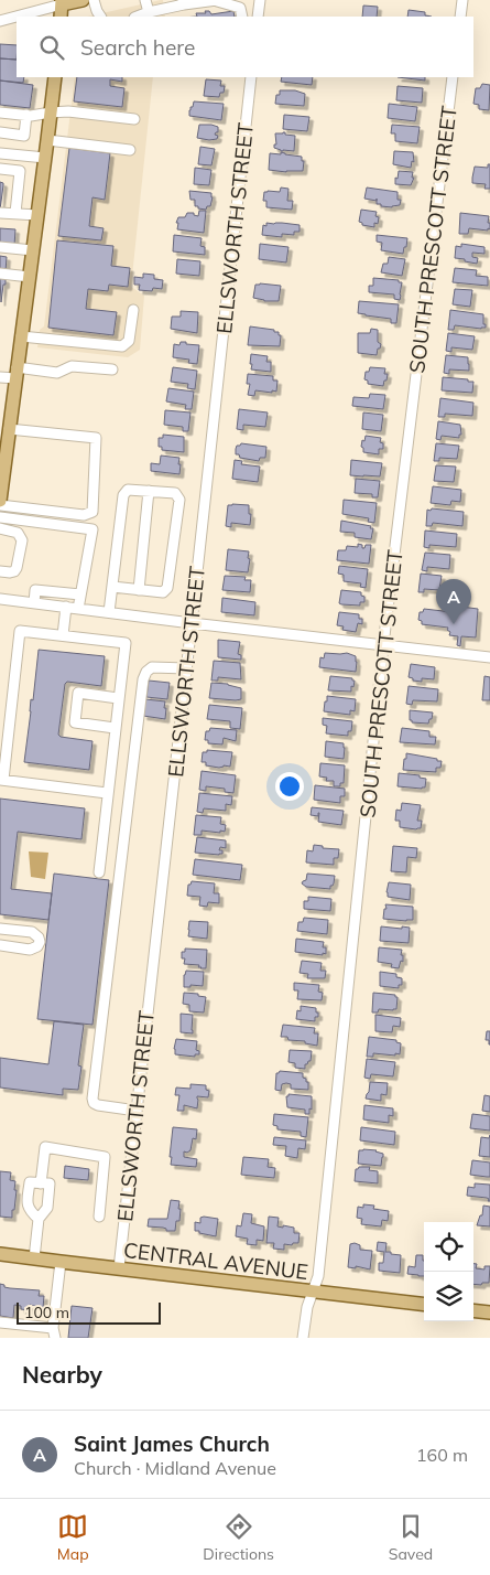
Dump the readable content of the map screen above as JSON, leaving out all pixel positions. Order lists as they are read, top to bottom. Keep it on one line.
{"streets":{"main road":["CENTRAL AVENUE"],"street":["ELLSWORTH STREET","SOUTH PRESCOTT STREET"]},"crossings":[["ELLSWORTH STREET","CENTRAL AVENUE"],["SOUTH PRESCOTT STREET","CENTRAL AVENUE"]],"scale_bar":"100 m","page":{"search":"Search here","pins":"A","scale":"100 m","heading":"Nearby","list":[{"mark":"A","name":"Saint James Church","note":"Church · Midland Avenue","value":"160 m"}],"nav":["Map","Directions","Saved"]}}
